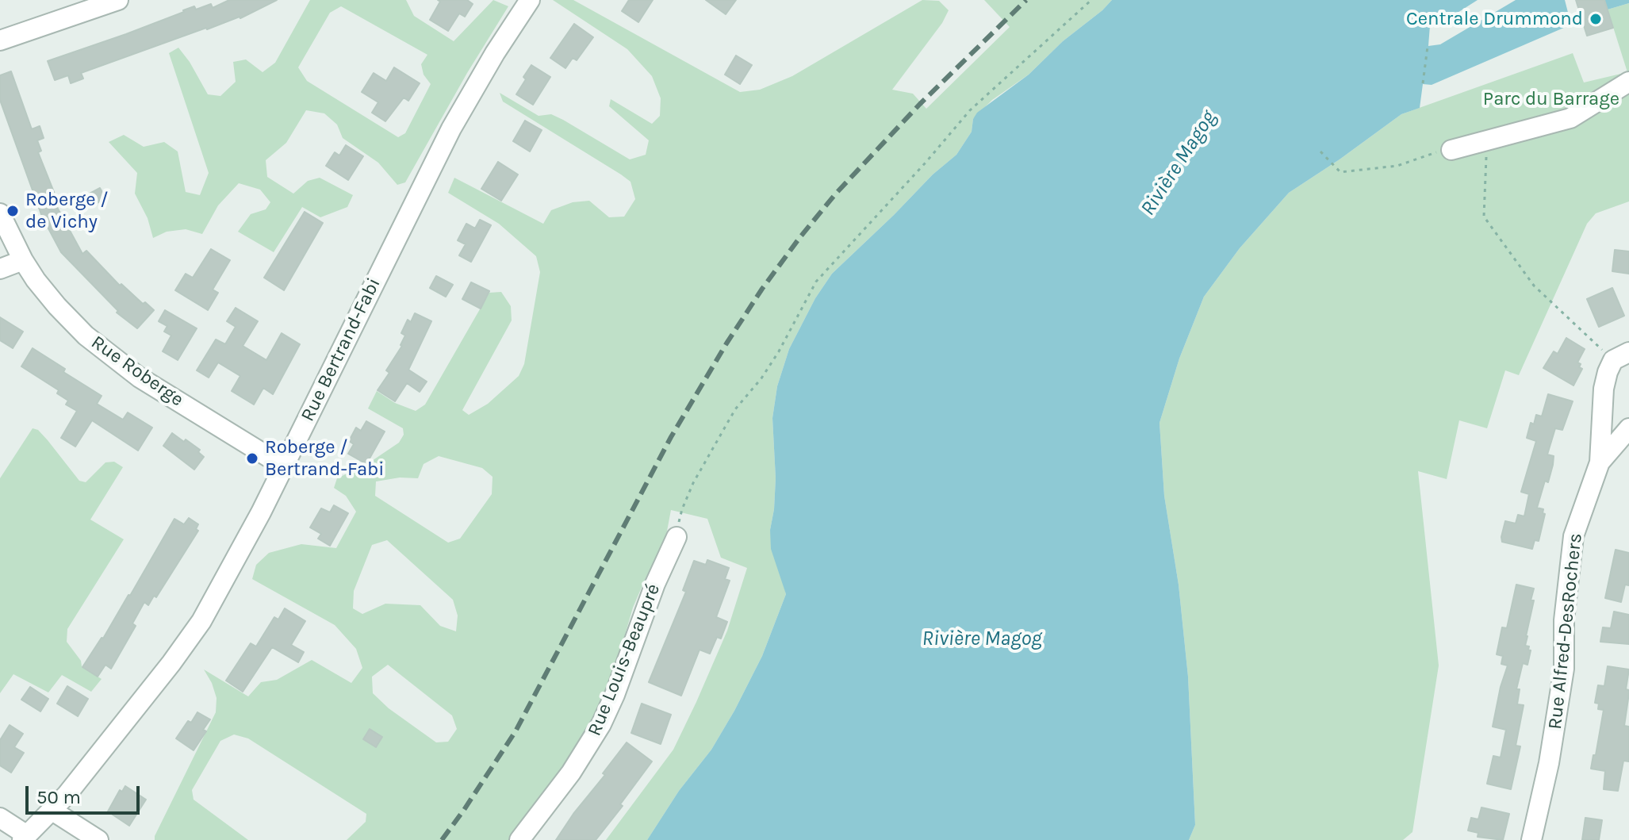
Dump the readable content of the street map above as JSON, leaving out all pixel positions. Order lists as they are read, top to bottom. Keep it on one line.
{"streets":{"street":["Rue Bertrand-Fabi","Rue Roberge","Rue Alfred-DesRochers","Rue Louis-Beaupré"]},"crossings":[["Rue Bertrand-Fabi","Rue Roberge"]],"water":["Rivière Magog"],"parks":["Parc du Barrage"],"places":["Centrale Drummond","Roberge / de Vichy","Roberge / Bertrand-Fabi"],"scale_bar":"50 m"}
